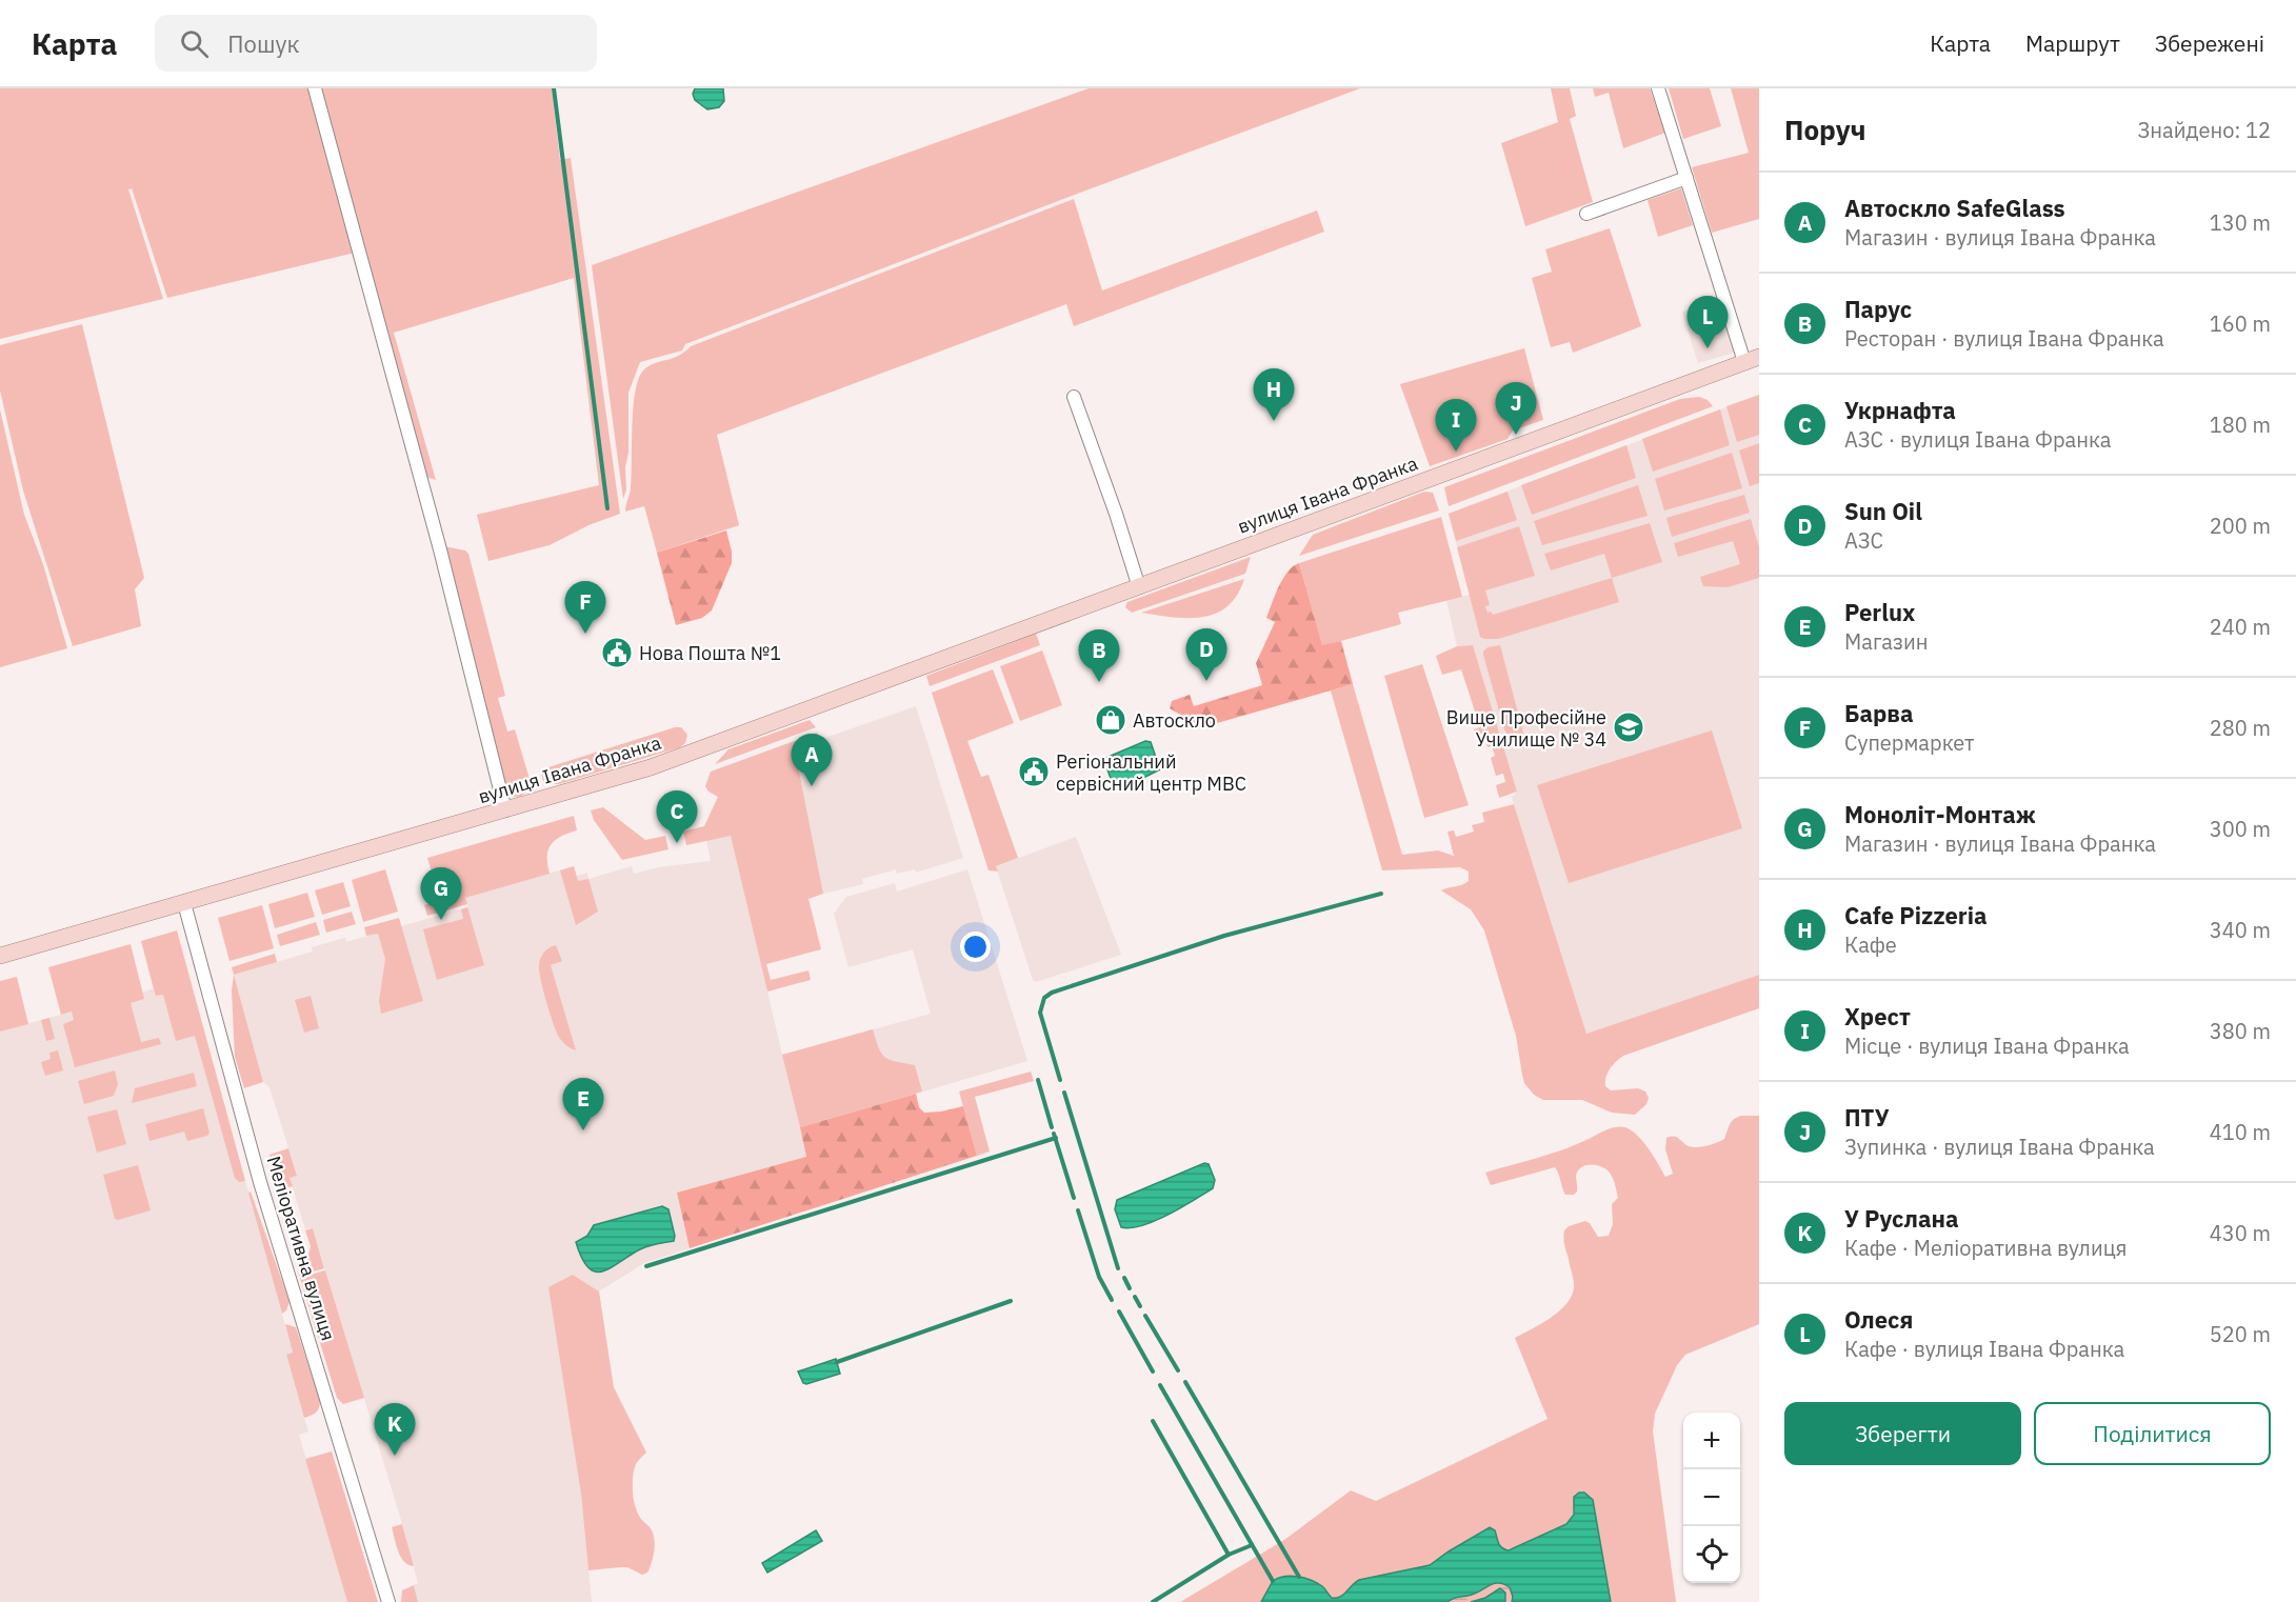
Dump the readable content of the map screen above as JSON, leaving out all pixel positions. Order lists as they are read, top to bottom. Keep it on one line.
{"streets":{"main road":["вулиця Івана Франка"],"street":["Меліоративна вулиця"]},"crossings":[["вулиця Івана Франка","Меліоративна вулиця"]],"places":{"public building":["Нова Пошта №1","Регіональний сервісний центр МВС"],"shop":["Автоскло"],"school or university":["Вище Професійне Училище № 34"]},"page":{"header":"Карта","search":"Пошук","nav":["Карта","Маршрут","Збережені"],"heading":["Поруч","Знайдено: 12"],"list":[{"mark":"A","name":"Автоскло SafeGlass","note":"Магазин · вулиця Івана Франка","value":"130 m"},{"mark":"B","name":"Парус","note":"Ресторан · вулиця Івана Франка","value":"160 m"},{"mark":"C","name":"Укрнафта","note":"АЗС · вулиця Івана Франка","value":"180 m"},{"mark":"D","name":"Sun Oil","note":"АЗС","value":"200 m"},{"mark":"E","name":"Perlux","note":"Магазин","value":"240 m"},{"mark":"F","name":"Барва","note":"Супермаркет","value":"280 m"},{"mark":"G","name":"Моноліт-Монтаж","note":"Магазин · вулиця Івана Франка","value":"300 m"},{"mark":"H","name":"Cafe Pizzeria","note":"Кафе","value":"340 m"},{"mark":"I","name":"Хрест","note":"Місце · вулиця Івана Франка","value":"380 m"},{"mark":"J","name":"ПТУ","note":"Зупинка · вулиця Івана Франка","value":"410 m"},{"mark":"K","name":"У Руслана","note":"Кафе · Меліоративна вулиця","value":"430 m"},{"mark":"L","name":"Олеся","note":"Кафе · вулиця Івана Франка","value":"520 m"}],"pins":["L","H","J","I","F","D","B","A","C","G","E","K"],"buttons":["Зберегти","Поділитися"],"map_buttons":["+","−"]}}
